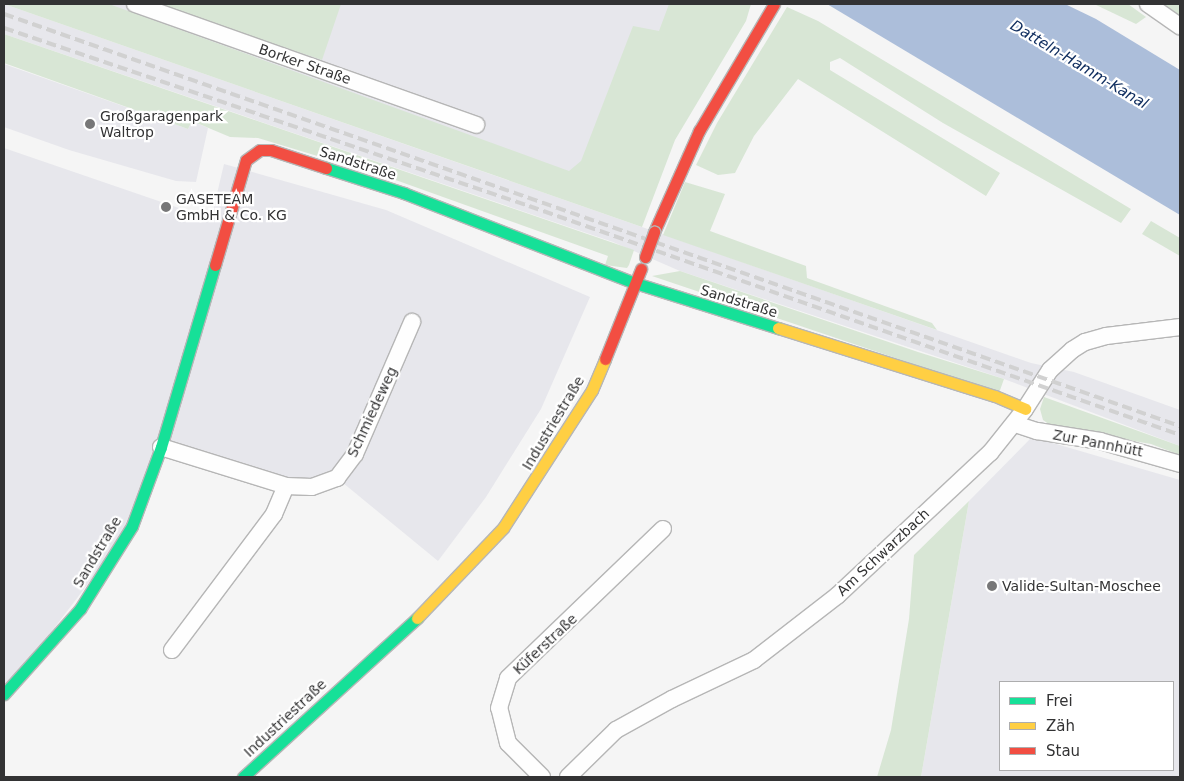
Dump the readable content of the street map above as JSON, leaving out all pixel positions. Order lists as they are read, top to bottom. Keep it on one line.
{"streets":{"street":["Borker Straße","Sandstraße","Schmiedeweg","Industriestraße","Zur Pannhütt","Am Schwarzbach","Küferstraße"]},"crossings":[["Sandstraße","Schmiedeweg"],["Sandstraße","Industriestraße"],["Sandstraße","Am Schwarzbach"],["Zur Pannhütt","Am Schwarzbach"]],"water":["Datteln-Hamm-Kanal"],"places":["Großgaragenpark Waltrop","GASETEAM GmbH & Co. KG","Valide-Sultan-Moschee"],"legend":["Frei","Zäh","Stau"]}
